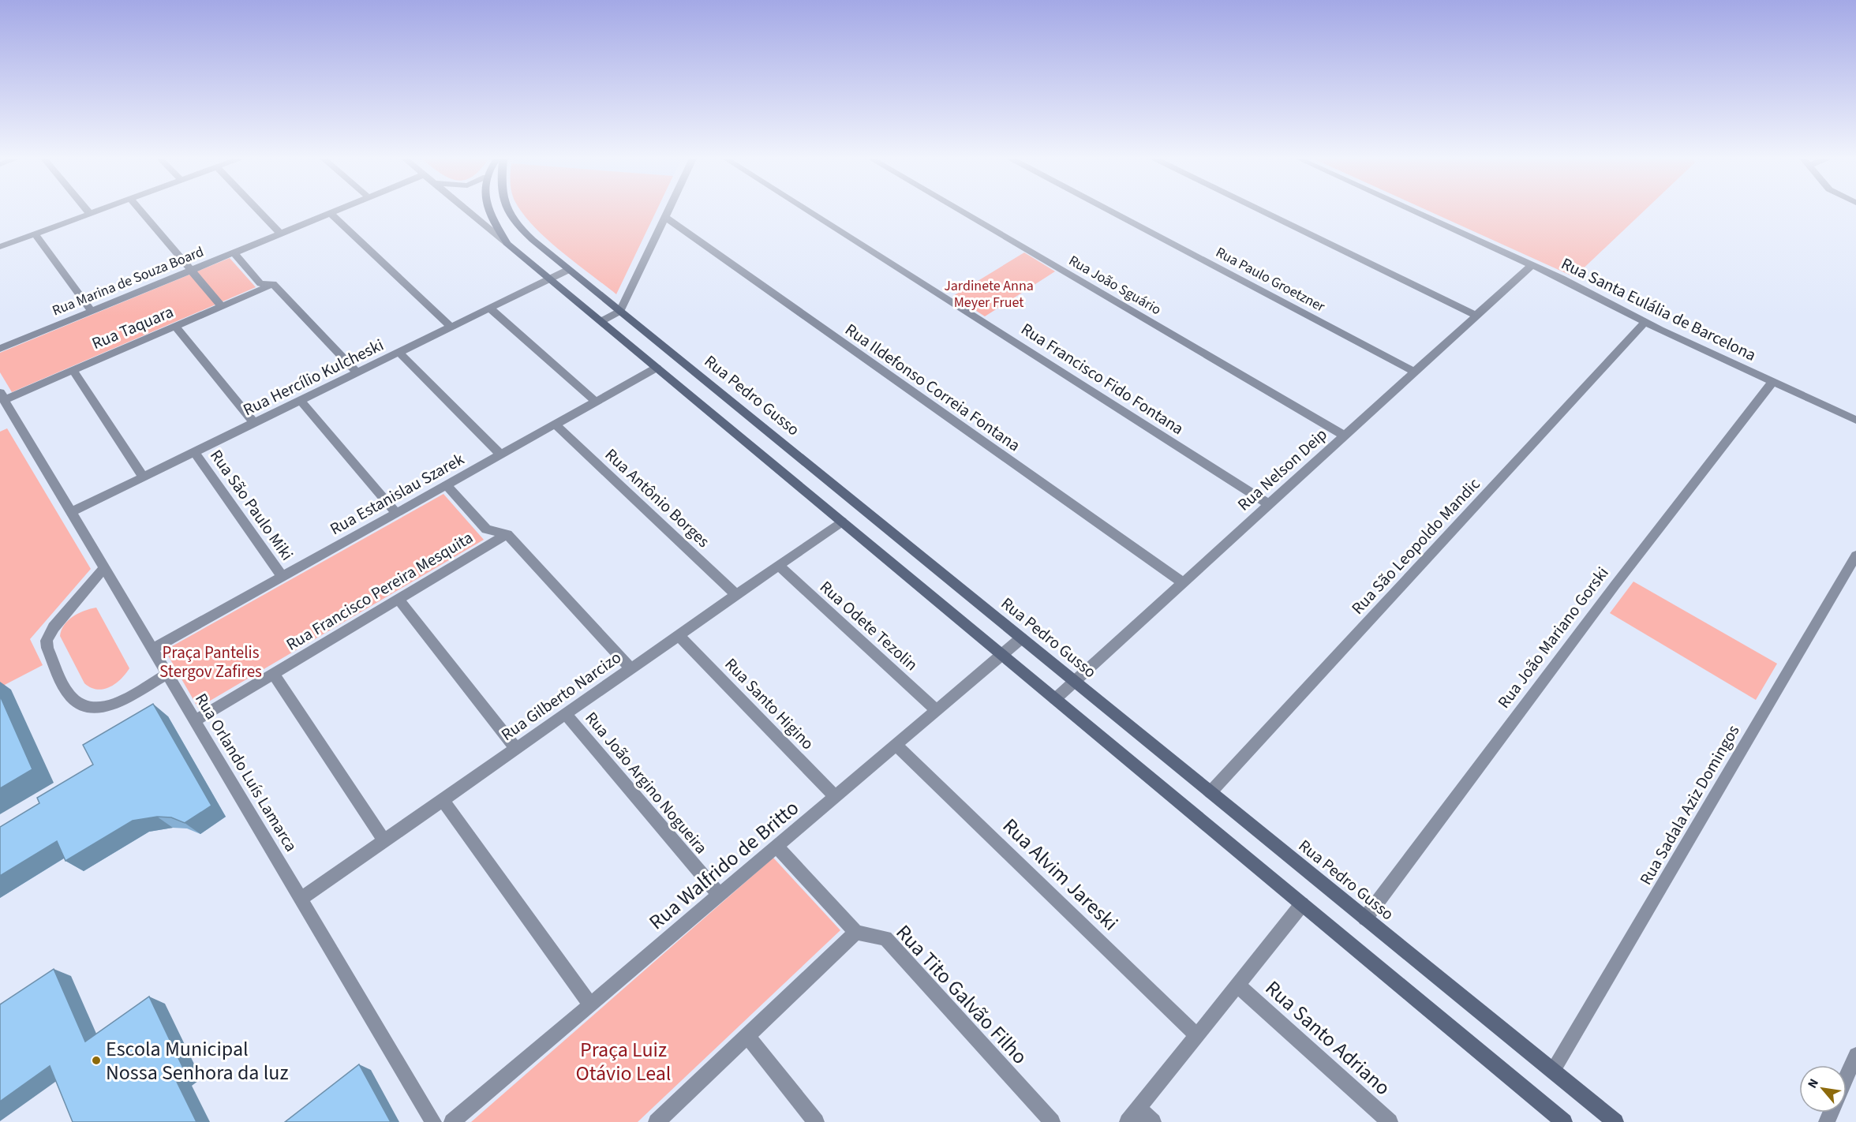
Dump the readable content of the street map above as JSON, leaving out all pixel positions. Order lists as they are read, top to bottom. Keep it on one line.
{"streets":{"main road":["Rua Pedro Gusso"],"street":["Rua Paulo Groetzner","Rua Marina de Souza Board","Rua João Sguário","Rua Santa Eulália de Barcelona","Rua Taquara","Rua Hercílio Kulcheski","Rua Francisco Fido Fontana","Rua Ildefonso Correia Fontana","Rua Nelson Deip","Rua Estanislau Szarek","Rua Antônio Borges","Rua São Paulo Miki","Rua São Leopoldo Mandic","Rua Francisco Pereira Mesquita","Rua Odete Tezolin","Rua João Mariano Gorski","Rua Gilberto Narcizo","Rua Santo Higino","Rua Orlando Luís Lamarca","Rua João Argino Nogueira","Rua Sadala Aziz Domingos","Rua Walfrido de Britto","Rua Alvim Jareski","Rua Tito Galvão Filho","Rua Santo Adriano"]},"crossings":[["Rua Paulo Groetzner","Rua Nelson Deip"],["Rua João Sguário","Rua Nelson Deip"],["Rua Santa Eulália de Barcelona","Rua Nelson Deip"],["Rua Santa Eulália de Barcelona","Rua São Leopoldo Mandic"],["Rua Santa Eulália de Barcelona","Rua João Mariano Gorski"],["Rua Taquara","Rua Orlando Luís Lamarca"],["Rua Hercílio Kulcheski","Rua Pedro Gusso"],["Rua Hercílio Kulcheski","Rua São Paulo Miki"],["Rua Hercílio Kulcheski","Rua Orlando Luís Lamarca"],["Rua Francisco Fido Fontana","Rua Nelson Deip"],["Rua Ildefonso Correia Fontana","Rua Nelson Deip"],["Rua Pedro Gusso","Rua Nelson Deip"],["Rua Pedro Gusso","Rua São Leopoldo Mandic"],["Rua Pedro Gusso","Rua João Mariano Gorski"],["Rua Pedro Gusso","Rua Sadala Aziz Domingos"],["Rua Pedro Gusso","Rua Walfrido de Britto"],["Rua Estanislau Szarek","Rua Antônio Borges"],["Rua Estanislau Szarek","Rua São Paulo Miki"],["Rua Estanislau Szarek","Rua Orlando Luís Lamarca"],["Rua Antônio Borges","Rua Gilberto Narcizo"],["Rua Francisco Pereira Mesquita","Rua Orlando Luís Lamarca"],["Rua Odete Tezolin","Rua Gilberto Narcizo"],["Rua Odete Tezolin","Rua Walfrido de Britto"],["Rua Gilberto Narcizo","Rua Santo Higino"],["Rua Gilberto Narcizo","Rua Orlando Luís Lamarca"],["Rua Gilberto Narcizo","Rua João Argino Nogueira"],["Rua Santo Higino","Rua Walfrido de Britto"],["Rua João Argino Nogueira","Rua Walfrido de Britto"],["Rua Walfrido de Britto","Rua Alvim Jareski"]],"parks":["Jardinete Anna Meyer Fruet","Praça Pantelis Stergov Zafires","Praça Luiz Otávio Leal"],"places":["Escola Municipal Nossa Senhora da luz"],"north":"top left"}
